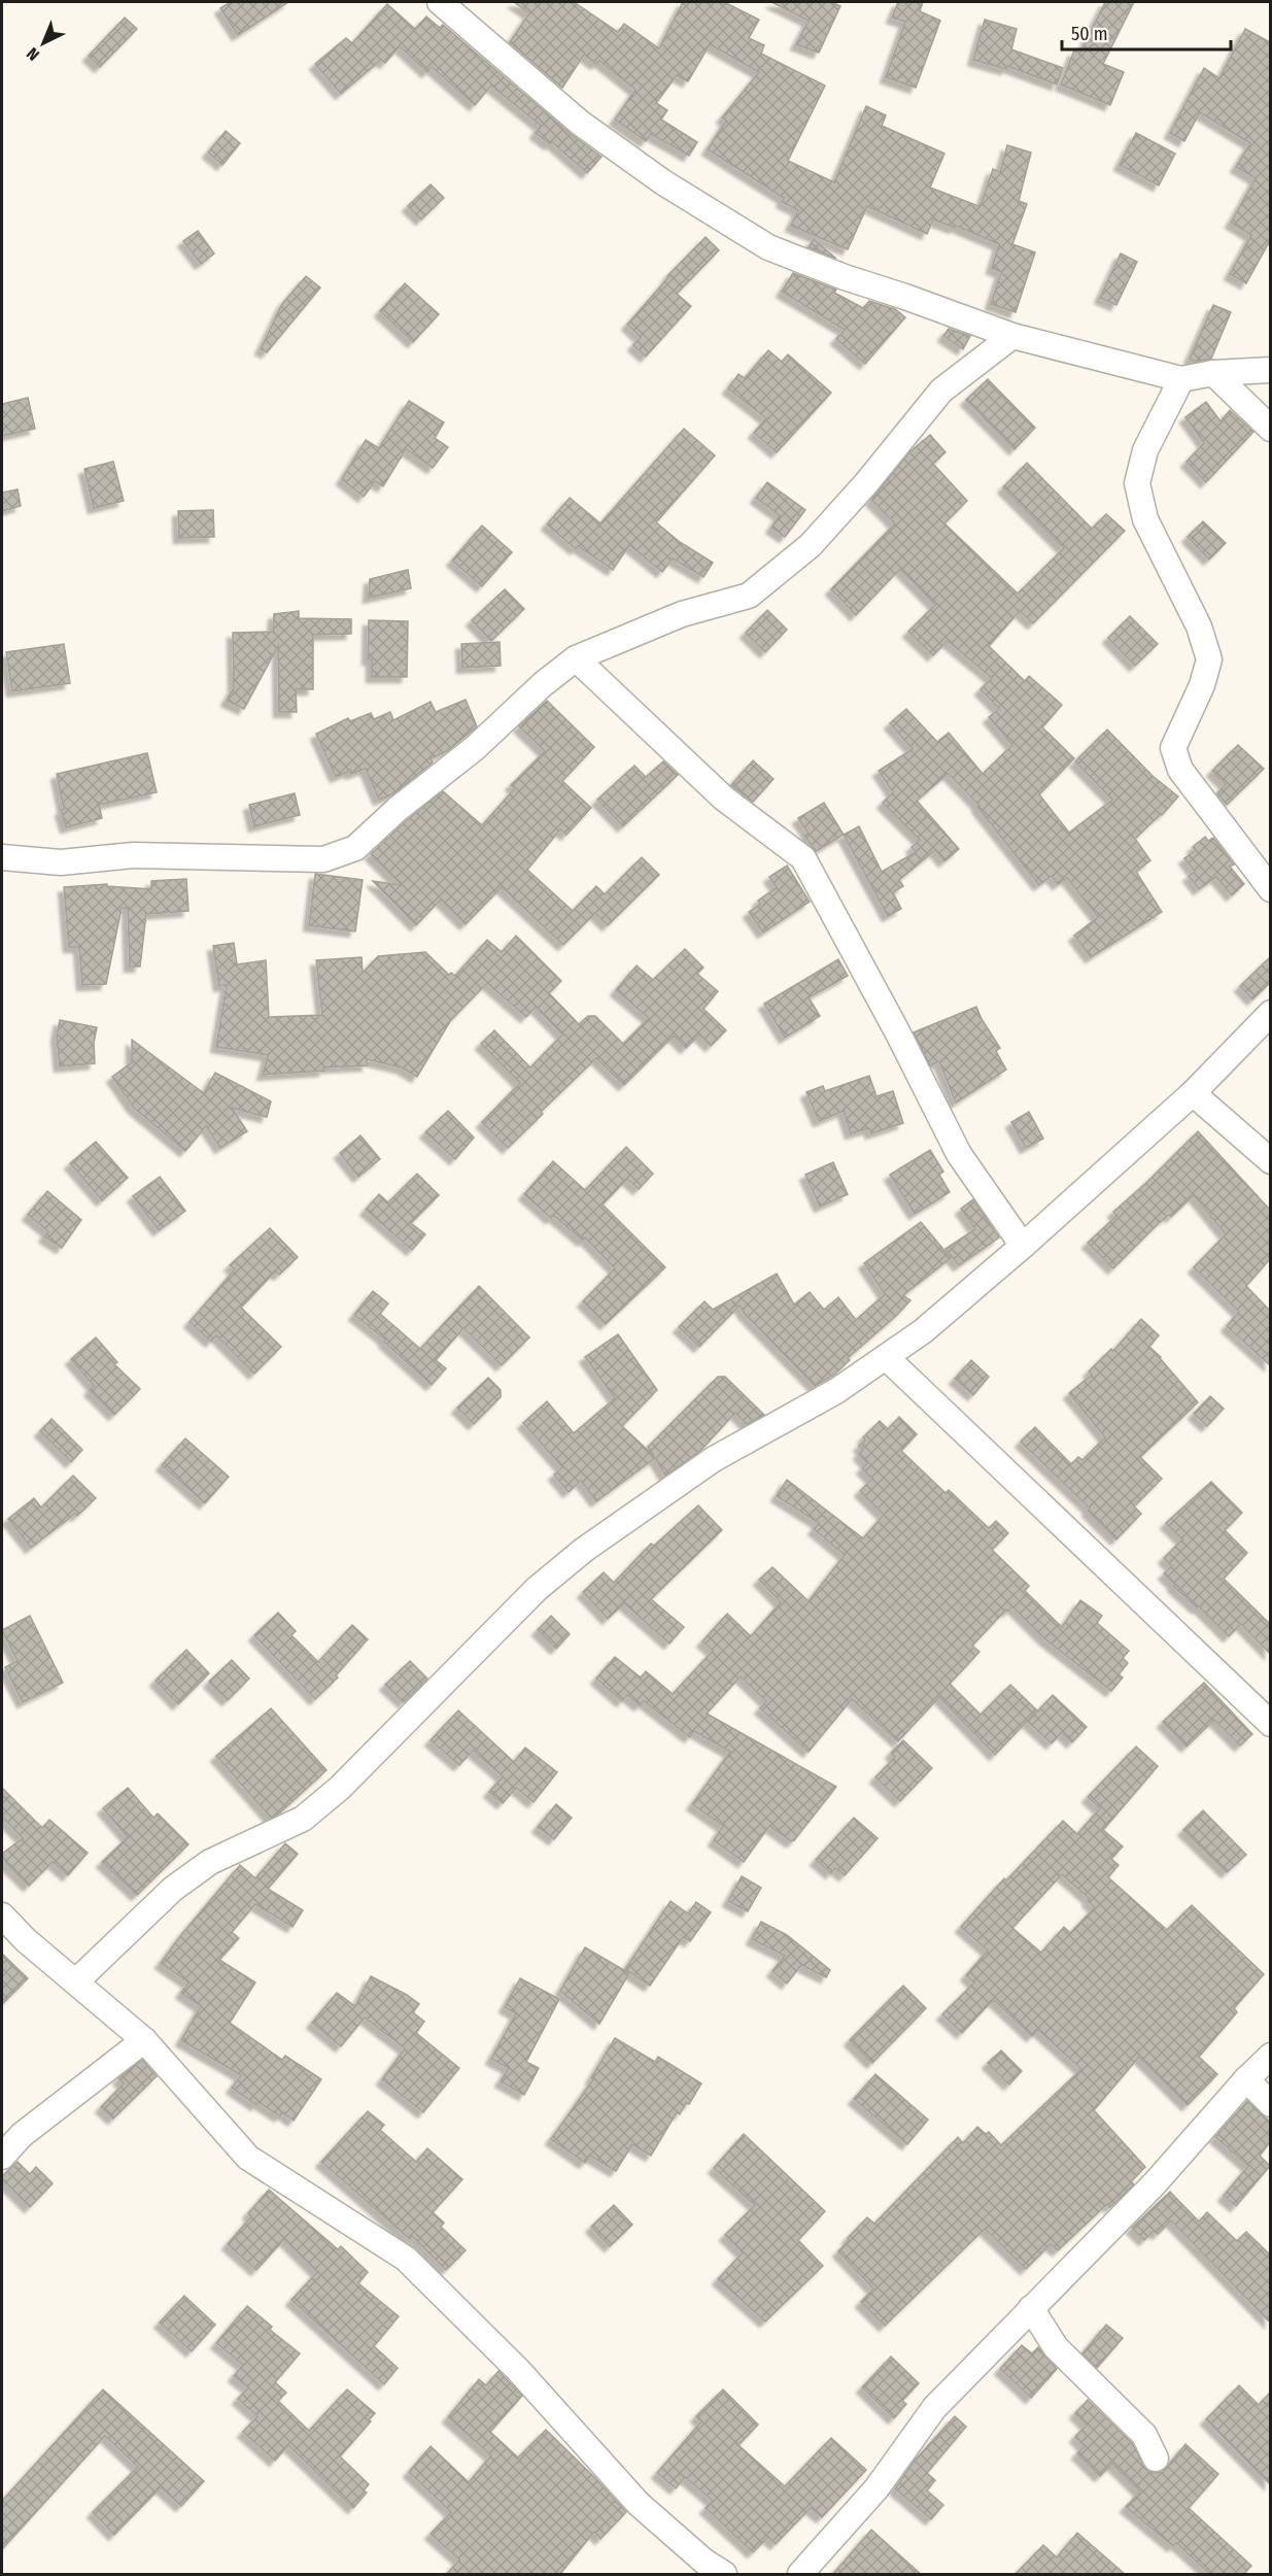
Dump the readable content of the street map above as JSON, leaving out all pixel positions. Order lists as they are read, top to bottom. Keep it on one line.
{"scale_bar":"50 m","north":"bottom left"}
